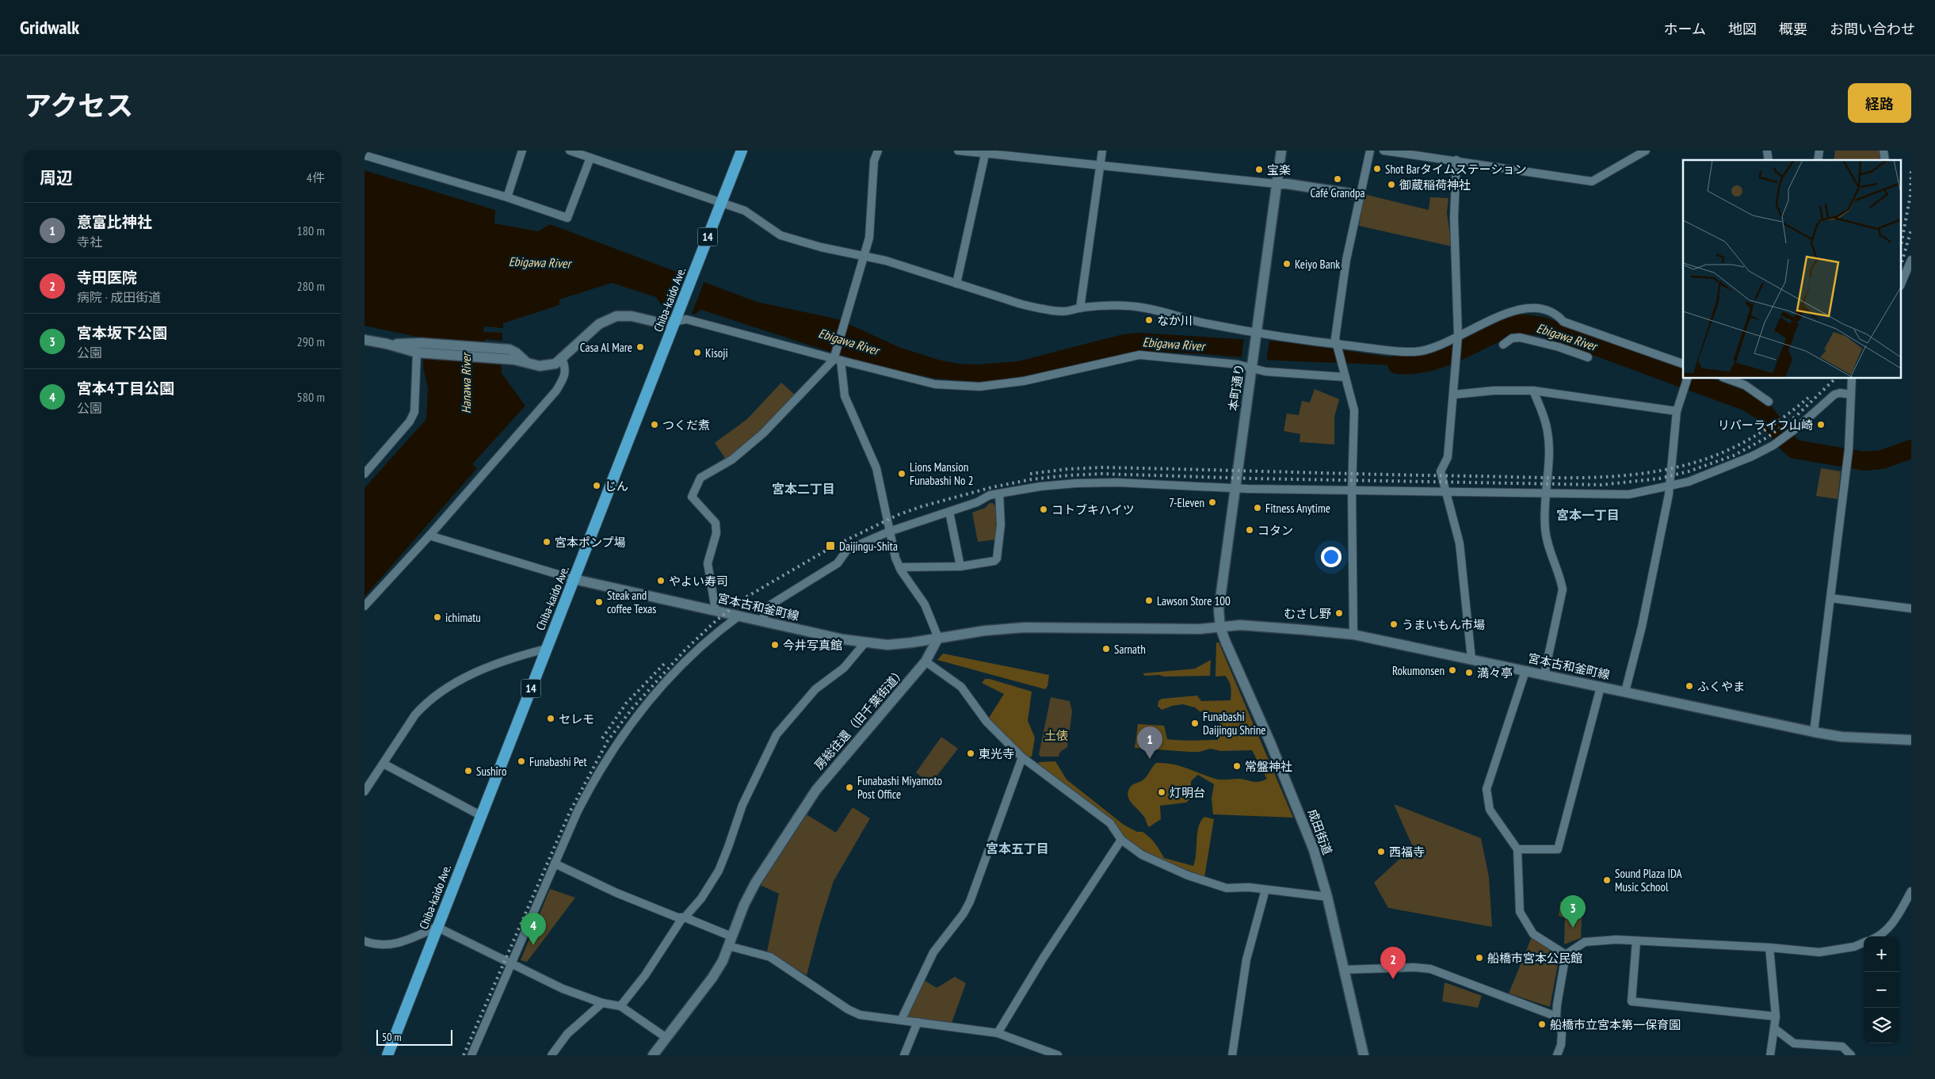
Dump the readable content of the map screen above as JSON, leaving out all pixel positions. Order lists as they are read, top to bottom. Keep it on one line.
{"streets":{"highway":["14","Chiba-kaido Ave."],"street":["本町通り","宮本古和釜町線","房総往還（旧千葉街道）","成田街道"]},"crossings":[["Chiba-kaido Ave.","宮本古和釜町線"],["本町通り","宮本古和釜町線"],["本町通り","成田街道"],["宮本古和釜町線","房総往還（旧千葉街道）"],["宮本古和釜町線","成田街道"]],"districts":["宮本二丁目","宮本一丁目","宮本五丁目"],"water":["Ebigawa River","Hanawa River"],"parks":["土俵"],"places":{"other":["Shot Barタイムステーション","宝楽","Café Grandpa","御蔵稲荷神社","Keiyo Bank","なか川","Casa Al Mare","Kisoji","つくだ煮","リバーライフ山崎","Lions Mansion Funabashi No 2","じん","7-Eleven","Fitness Anytime","コトブキハイツ","コタン","宮本ポンプ場","やよい寿司","Lawson Store 100","Steak and coffee Texas","むさし野","ichimatu","うまいもん市場","今井写真館","Sarnath","Rokumonsen","満々亭","ふくやま","セレモ","Funabashi Daijingu Shrine","東光寺","Funabashi Pet","常盤神社","Sushiro","Funabashi Miyamoto Post Office","灯明台","西福寺","Sound Plaza IDA Music School","船橋市宮本公民館","船橋市立宮本第一保育園"],"transit":["Daijingu-Shita"]},"scale_bar":"50 m","page":{"header":"Gridwalk","nav":["ホーム","地図","概要","お問い合わせ"],"title":"アクセス","buttons":"経路","heading":["周辺","4件"],"list":[{"mark":"1","name":"意富比神社","note":"寺社","value":"180 m"},{"mark":"2","name":"寺田医院","note":"病院 · 成田街道","value":"280 m"},{"mark":"3","name":"宮本坂下公園","note":"公園","value":"290 m"},{"mark":"4","name":"宮本4丁目公園","note":"公園","value":"580 m"}],"pins":["1","3","4","2"],"map_buttons":["+","−"],"scale":"50 m"}}
